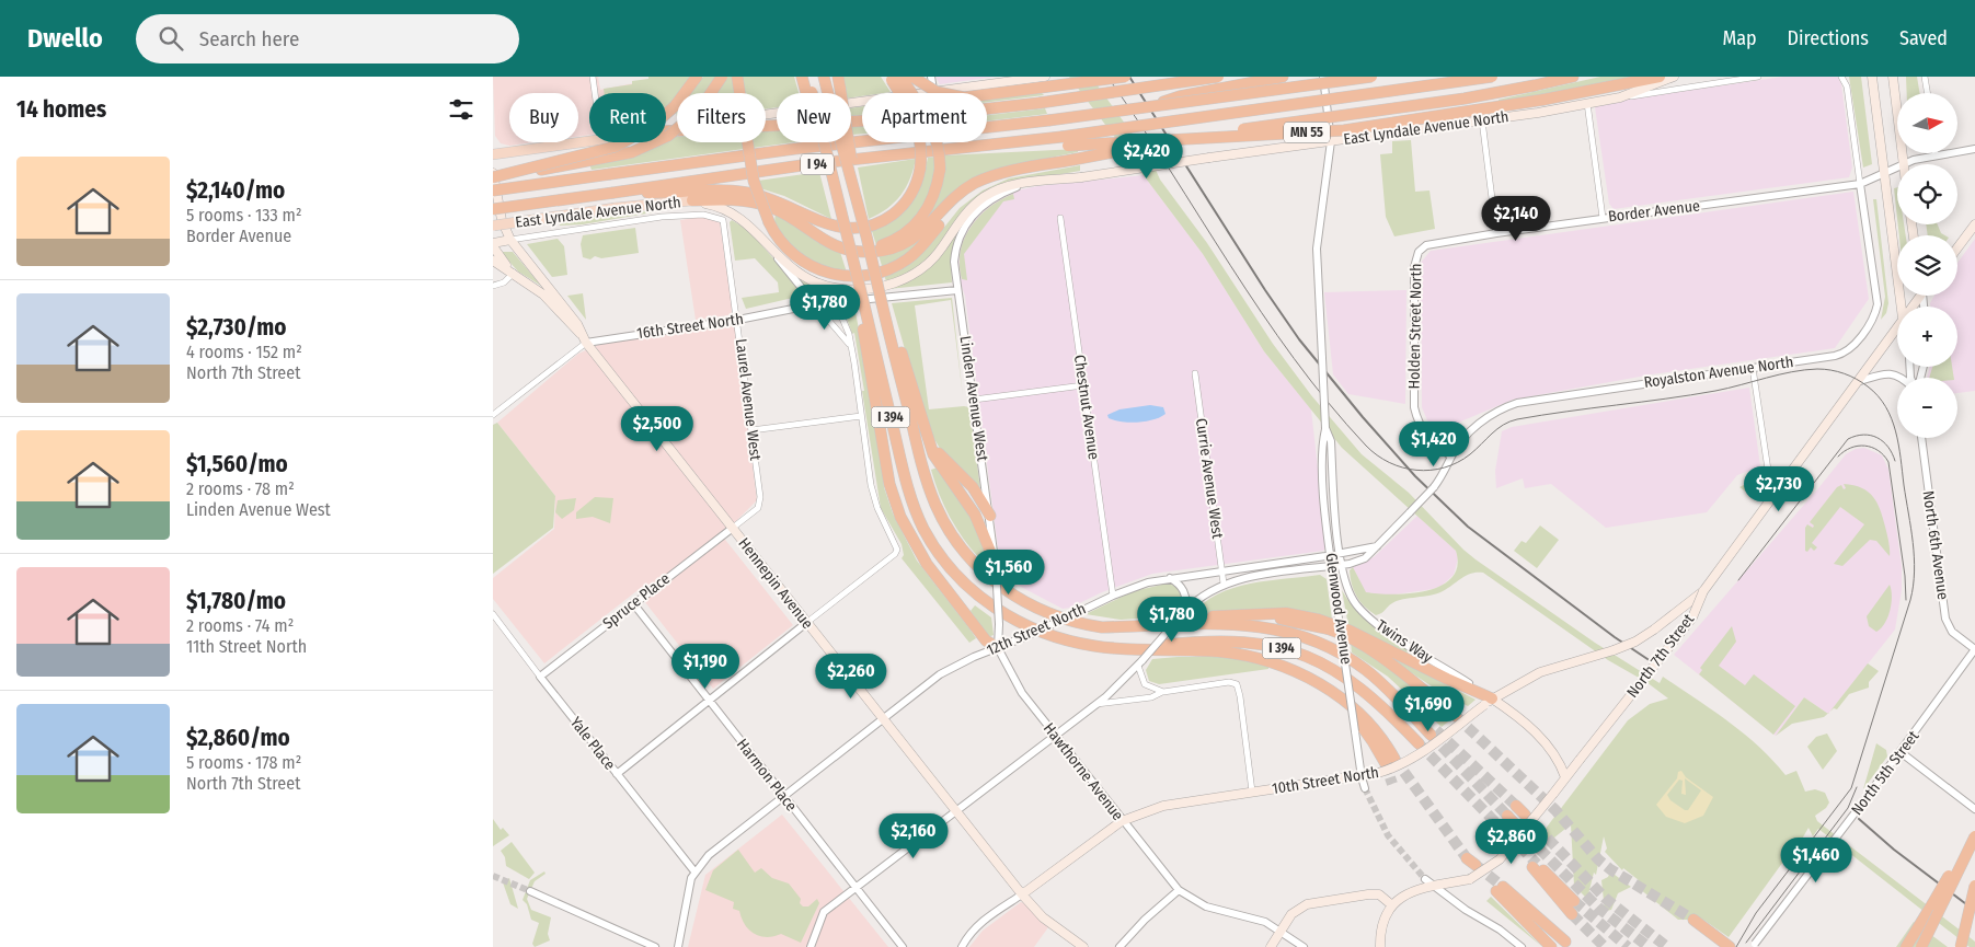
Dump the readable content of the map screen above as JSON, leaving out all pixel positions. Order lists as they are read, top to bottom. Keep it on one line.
{"streets":{"highway":["MN 55","I 94","I 394"],"main road":["East Lyndale Avenue North","Hennepin Avenue","Twins Way","North 7th Street","10th Street North"],"street":["Border Avenue","16th Street North","Holden Street North","Royalston Avenue North","Linden Avenue West","Laurel Avenue West","Chestnut Avenue","Currie Avenue West","North 6th Avenue","Spruce Place","Glenwood Avenue","12th Street North","Yale Place","Hawthorne Avenue","North 5th Street","Harmon Place"]},"crossings":[["East Lyndale Avenue North","Linden Avenue West"],["East Lyndale Avenue North","Glenwood Avenue"],["MN 55","I 94"],["Border Avenue","Holden Street North"],["Border Avenue","Royalston Avenue North"],["16th Street North","Linden Avenue West"],["16th Street North","Laurel Avenue West"],["16th Street North","Hennepin Avenue"],["Holden Street North","Royalston Avenue North"],["Royalston Avenue North","Twins Way"],["Linden Avenue West","12th Street North"],["Linden Avenue West","Hawthorne Avenue"],["Laurel Avenue West","Hennepin Avenue"],["Laurel Avenue West","Spruce Place"],["Chestnut Avenue","12th Street North"],["Currie Avenue West","12th Street North"],["North 6th Avenue","North 5th Street"],["Hennepin Avenue","Spruce Place"],["Hennepin Avenue","12th Street North"],["Hennepin Avenue","10th Street North"],["Spruce Place","Yale Place"],["Spruce Place","Harmon Place"],["Glenwood Avenue","12th Street North"],["Glenwood Avenue","Twins Way"],["Glenwood Avenue","10th Street North"],["12th Street North","Yale Place"],["12th Street North","Hawthorne Avenue"],["12th Street North","Harmon Place"],["Twins Way","North 7th Street"],["Twins Way","10th Street North"],["North 7th Street","10th Street North"],["Hawthorne Avenue","10th Street North"]],"north":"right","page":{"header":"Dwello","search":"Search here","nav":["Map","Directions","Saved"],"heading":"14 homes","map_buttons":["+","−"],"chip":["Buy","Rent","Filters","New","Apartment"],"price":["$2,420","$2,140","$1,780","$2,500","$1,420","$2,730","$1,560","$1,780","$1,190","$2,260","$1,690","$2,160","$2,860","$1,460"],"list":[{"name":"$2,140/mo","note":"5 rooms · 133 m² · Border Avenue"},{"name":"$2,730/mo","note":"4 rooms · 152 m² · North 7th Street"},{"name":"$1,560/mo","note":"2 rooms · 78 m² · Linden Avenue West"},{"name":"$1,780/mo","note":"2 rooms · 74 m² · 11th Street North"},{"name":"$2,860/mo","note":"5 rooms · 178 m² · North 7th Street"}]}}
